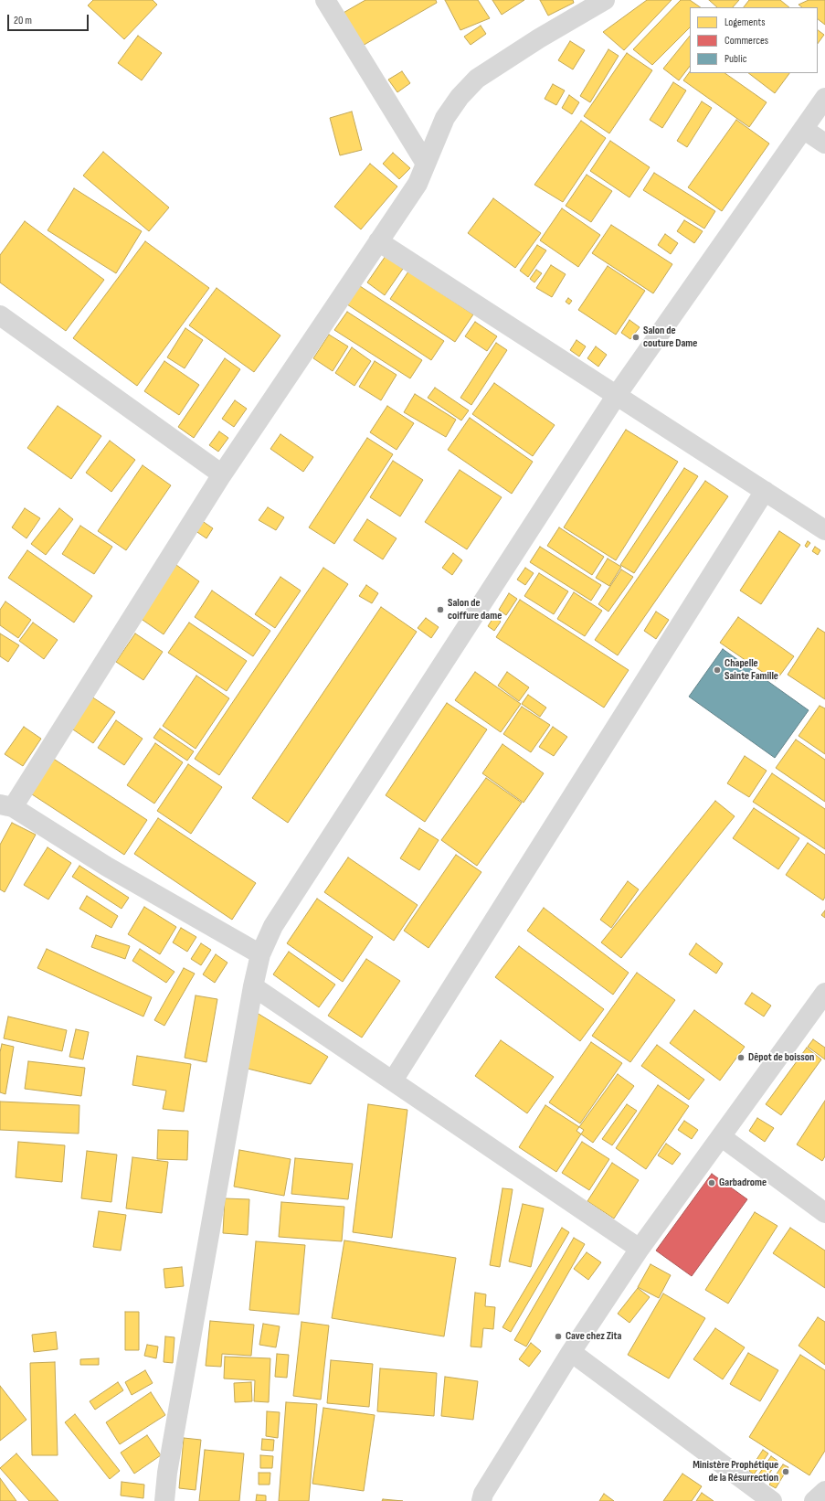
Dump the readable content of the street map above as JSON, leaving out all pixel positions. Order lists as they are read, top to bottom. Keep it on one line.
{"places":["Salon de couture Dame","Salon de coiffure dame","Chapelle Sainte Famille","Dêpot de boisson","Garbadrome","Cave chez Zita","Ministère Prophétique de la Résurrection"],"legend":["Logements","Commerces","Public"],"scale_bar":"20 m"}
